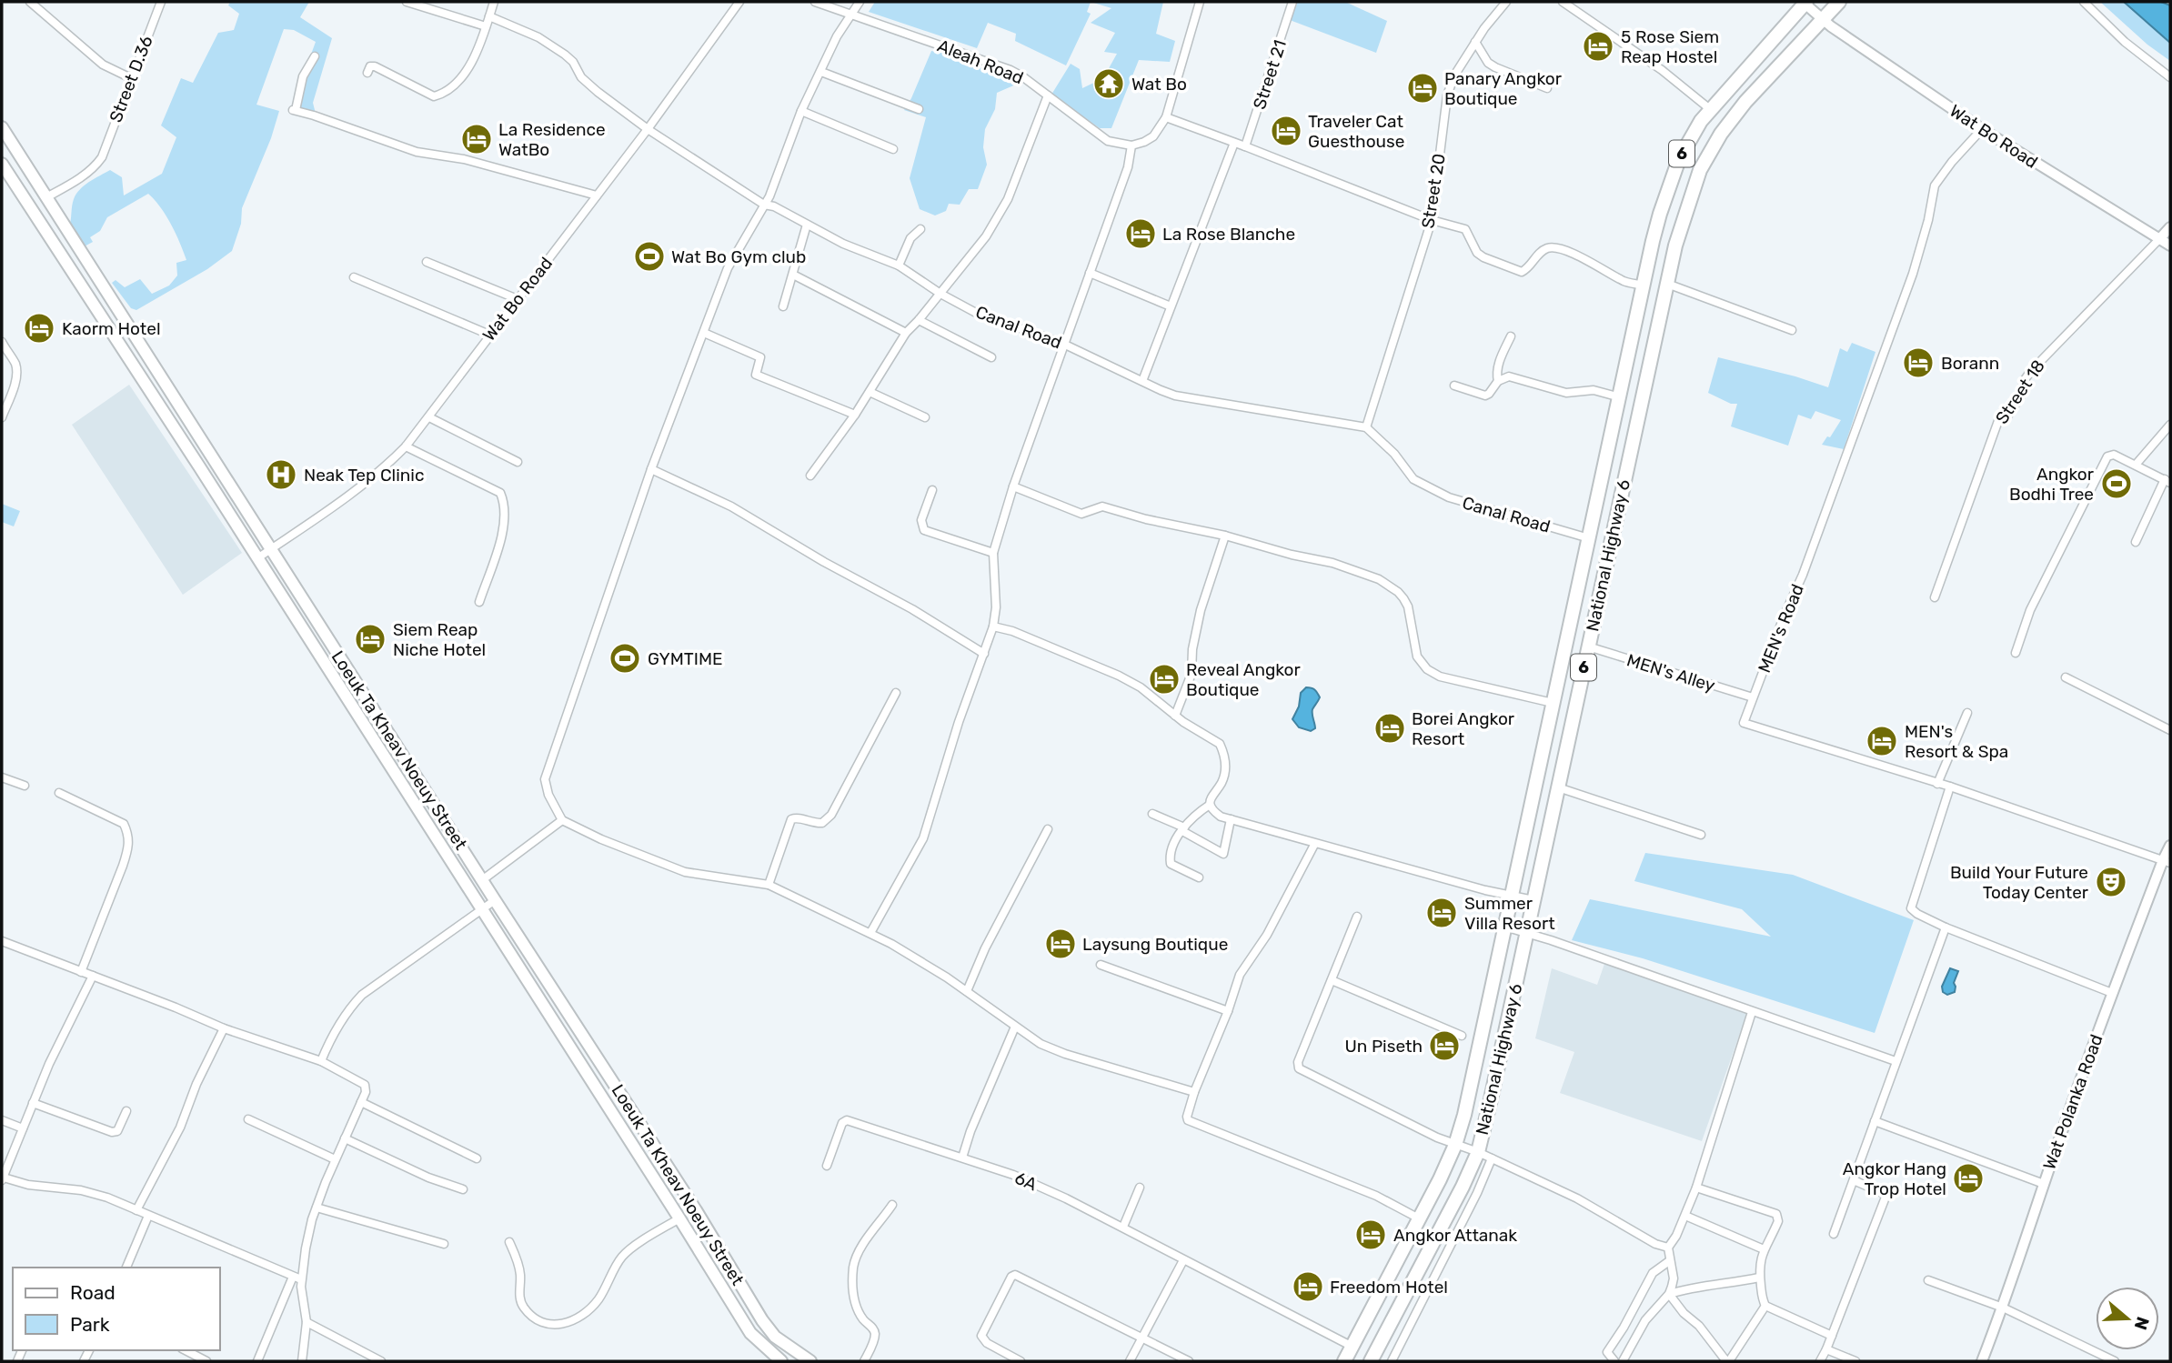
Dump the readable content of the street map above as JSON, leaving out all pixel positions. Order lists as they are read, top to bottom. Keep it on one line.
{"streets":{"main road":["6","National Highway 6","Loeuk Ta Kheav Noeuy Street"],"street":["Aleah Road","Street 21","Street D.36","Wat Bo Road","Street 20","Canal Road","Street 18","MEN's Road","MEN's Alley","Wat Polanka Road","6A"]},"crossings":[["Street D.36","Loeuk Ta Kheav Noeuy Street"],["Wat Bo Road","Canal Road"],["Wat Bo Road","Street 18"],["Wat Bo Road","National Highway 6"],["Wat Bo Road","MEN's Road"],["Wat Bo Road","Loeuk Ta Kheav Noeuy Street"],["Street 20","Canal Road"],["Canal Road","National Highway 6"],["National Highway 6","MEN's Alley"],["National Highway 6","6A"],["MEN's Road","MEN's Alley"],["MEN's Road","Wat Polanka Road"]],"places":{"hotel":["5 Rose Siem Reap Hostel","Panary Angkor Boutique","Traveler Cat Guesthouse","La Residence WatBo","La Rose Blanche","Kaorm Hotel","Borann","Siem Reap Niche Hotel","Reveal Angkor Boutique","Borei Angkor Resort","MEN's Resort & Spa","Summer Villa Resort","Laysung Boutique","Un Piseth","Angkor Hang Trop Hotel","Angkor Attanak","Freedom Hotel"],"temple":["Wat Bo"],"sports":["Wat Bo Gym club","Angkor Bodhi Tree","GYMTIME"],"hospital":["Neak Tep Clinic"],"theatre":["Build Your Future Today Center"]},"legend":["Road","Park"],"north":"right"}
